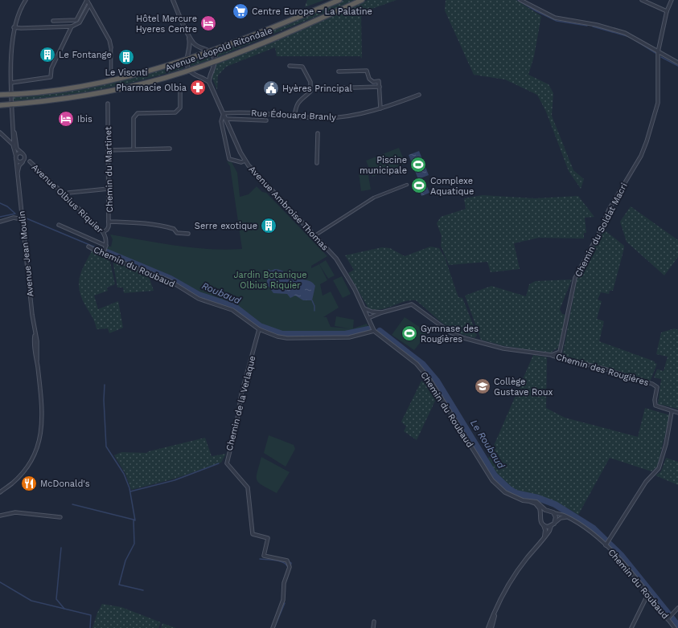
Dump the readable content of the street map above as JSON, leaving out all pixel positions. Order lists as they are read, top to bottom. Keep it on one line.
{"streets":{"highway":["Avenue Léopold Ritondale"],"street":["Rue Édouard Branly","Chemin du Martinet","Avenue Olbius Riquier","Avenue Ambroise Thomas","Chemin du Soldat Macri","Avenue Jean Moulin","Chemin du Roubaud","Chemin des Rougières","Chemin de la Verlaque"]},"crossings":[["Rue Édouard Branly","Avenue Ambroise Thomas"],["Chemin du Martinet","Avenue Olbius Riquier"],["Avenue Ambroise Thomas","Chemin du Roubaud"],["Chemin du Soldat Macri","Chemin des Rougières"],["Chemin du Roubaud","Chemin de la Verlaque"]],"water":["Roubaud","Le Roubaud"],"parks":["Jardin Botanique Olbius Riquier"],"places":{"supermarket":["Centre Europe - La Palatine"],"hotel":["Hôtel Mercure Hyeres Centre","Ibis"],"building":["Le Fontange","Le Visonti","Serre exotique"],"pharmacy":["Pharmacie Olbia"],"public building":["Hyères Principal"],"sports":["Piscine municipale","Complexe Aquatique","Gymnase des Rougières"],"school or university":["Collège Gustave Roux"],"restaurant":["McDonald's"]}}
